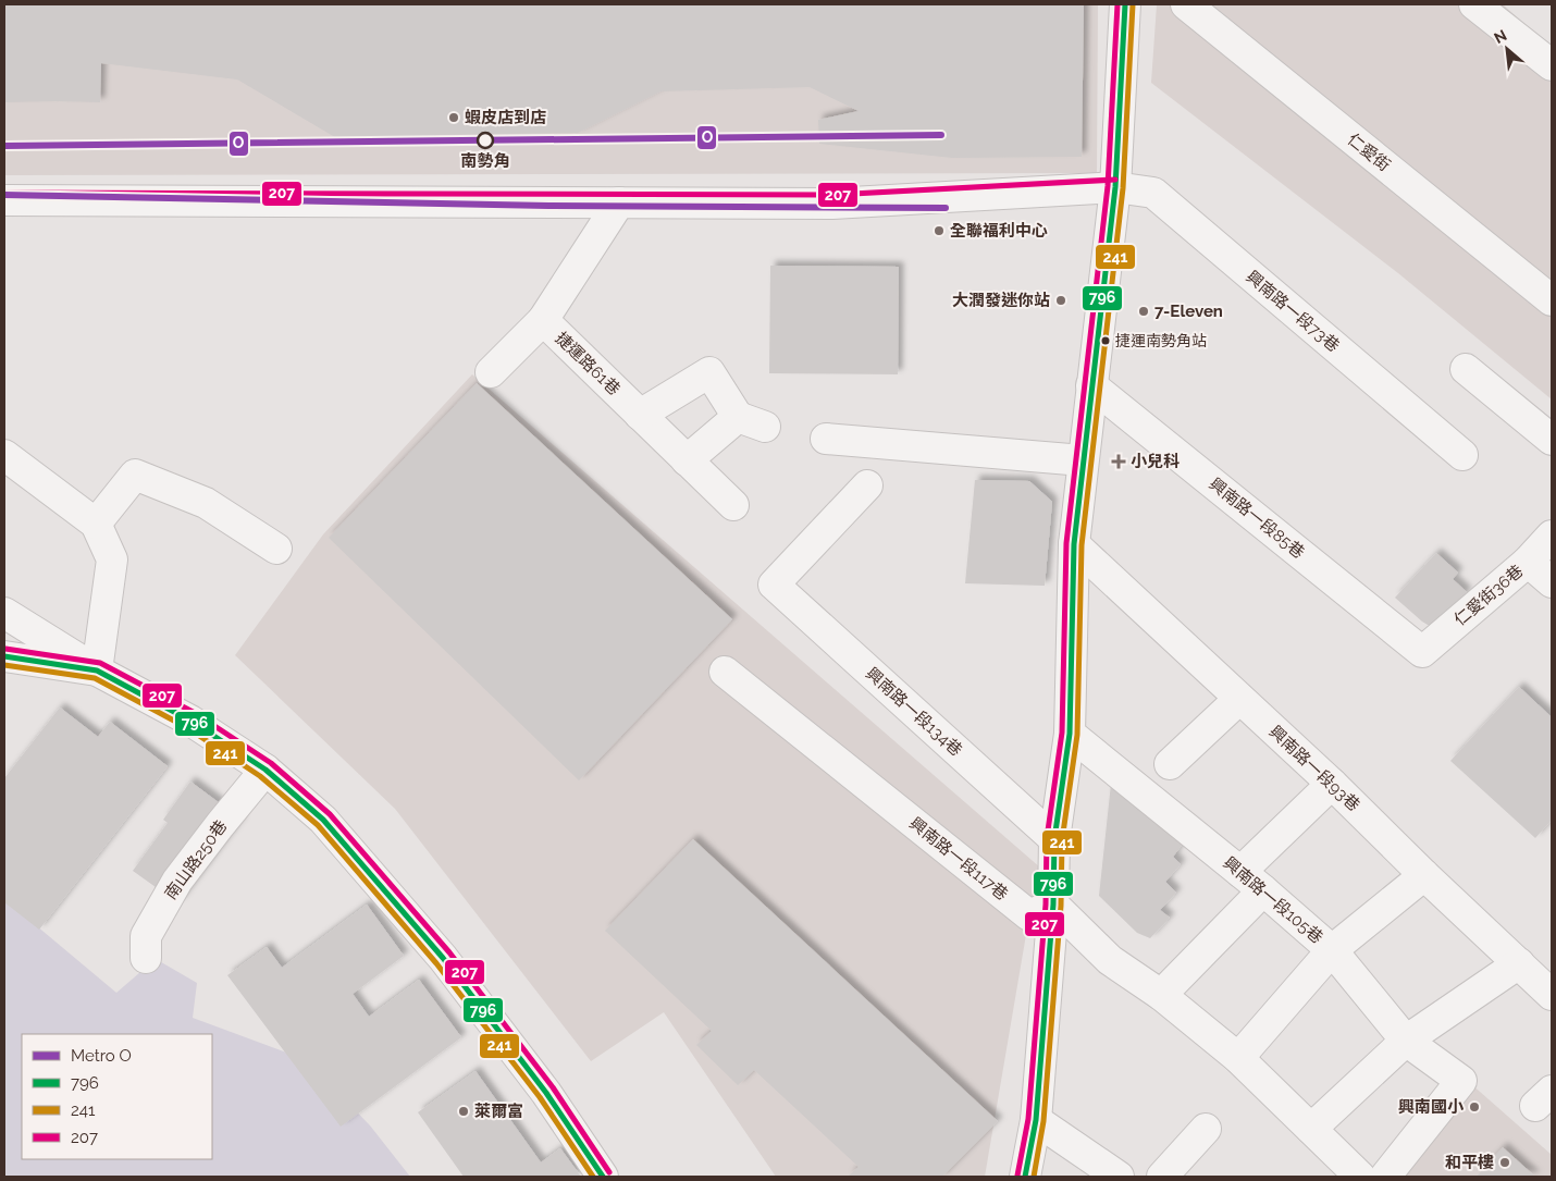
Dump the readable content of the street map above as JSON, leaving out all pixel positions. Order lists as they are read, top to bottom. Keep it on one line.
{"streets":{"street":["仁愛街","興南路一段73巷","捷運路61巷","興南路一段85巷","仁愛街36巷","興南路一段134巷","興南路一段93巷","興南路一段117巷","南山路250巷","興南路一段105巷"]},"crossings":[["興南路一段73巷","捷運路61巷"],["興南路一段85巷","仁愛街36巷"]],"places":{"other":["蝦皮店到店","南勢角","全聯福利中心","大潤發迷你站","7-Eleven","捷運南勢角站","興南國小","萊爾富","和平樓"],"health":["小兒科"]},"lines":["transit line 796","transit line 241","transit line 207","metro line O"],"legend":["Metro O","796","241","207"],"north":"top left"}
